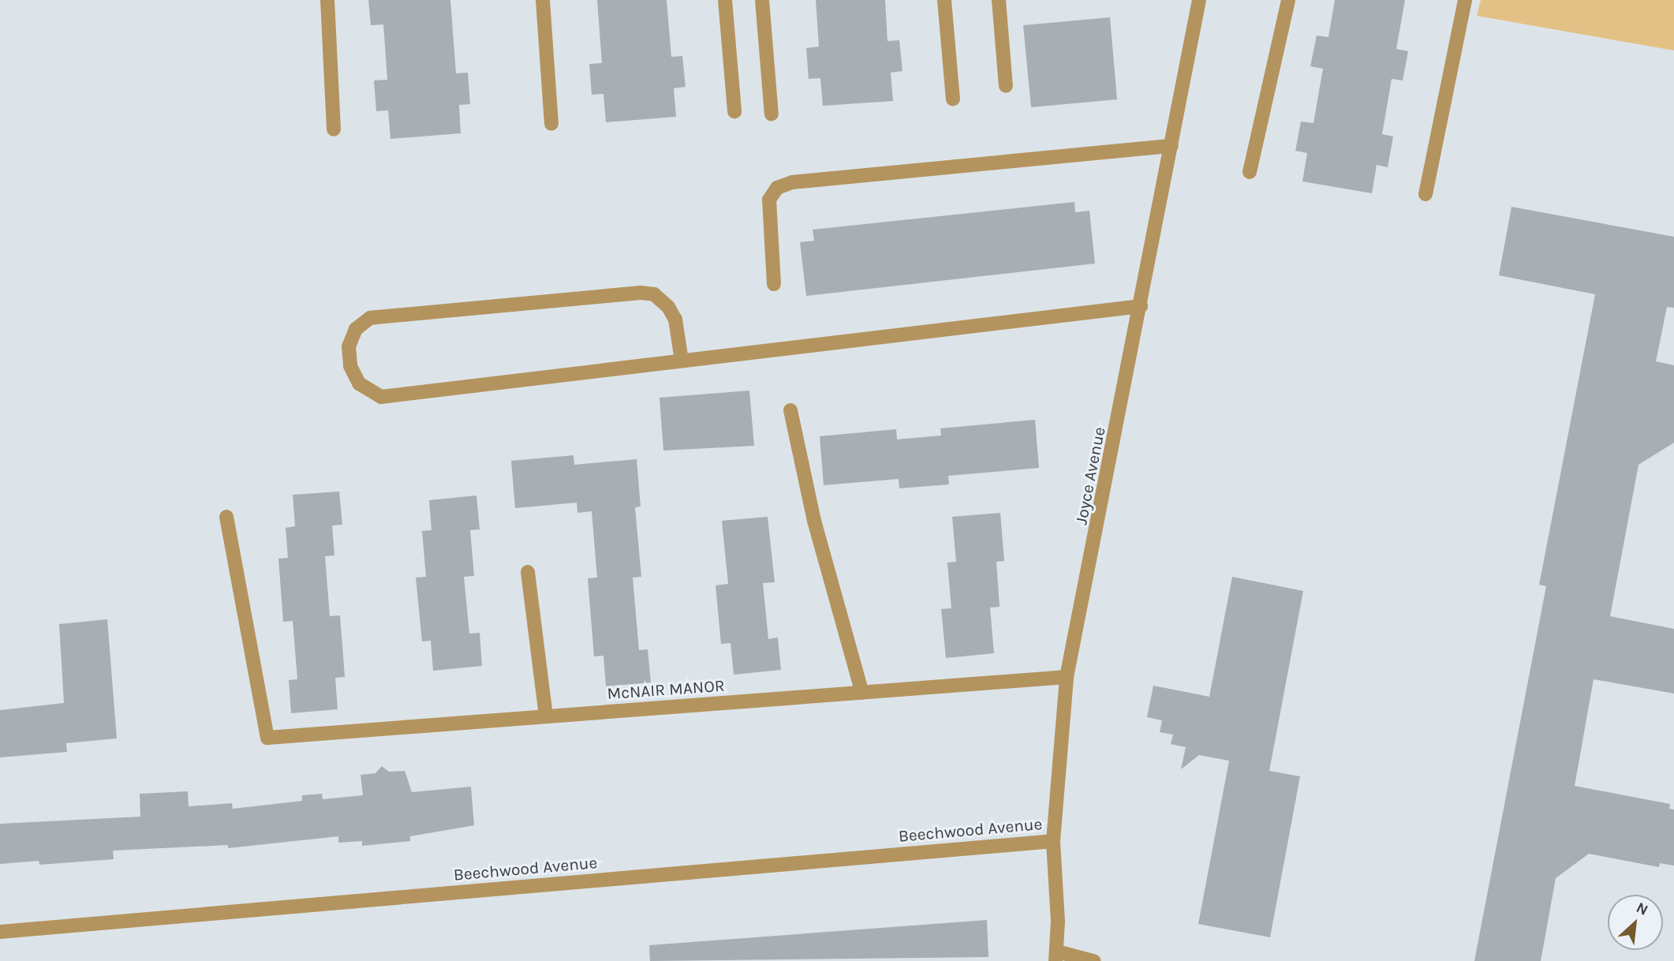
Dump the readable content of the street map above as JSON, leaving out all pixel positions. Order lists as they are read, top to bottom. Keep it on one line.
{"streets":{"street":["Joyce Avenue","McNAIR MANOR","Beechwood Avenue"]},"crossings":[["Joyce Avenue","McNAIR MANOR"],["Joyce Avenue","Beechwood Avenue"]],"north":"top right"}
